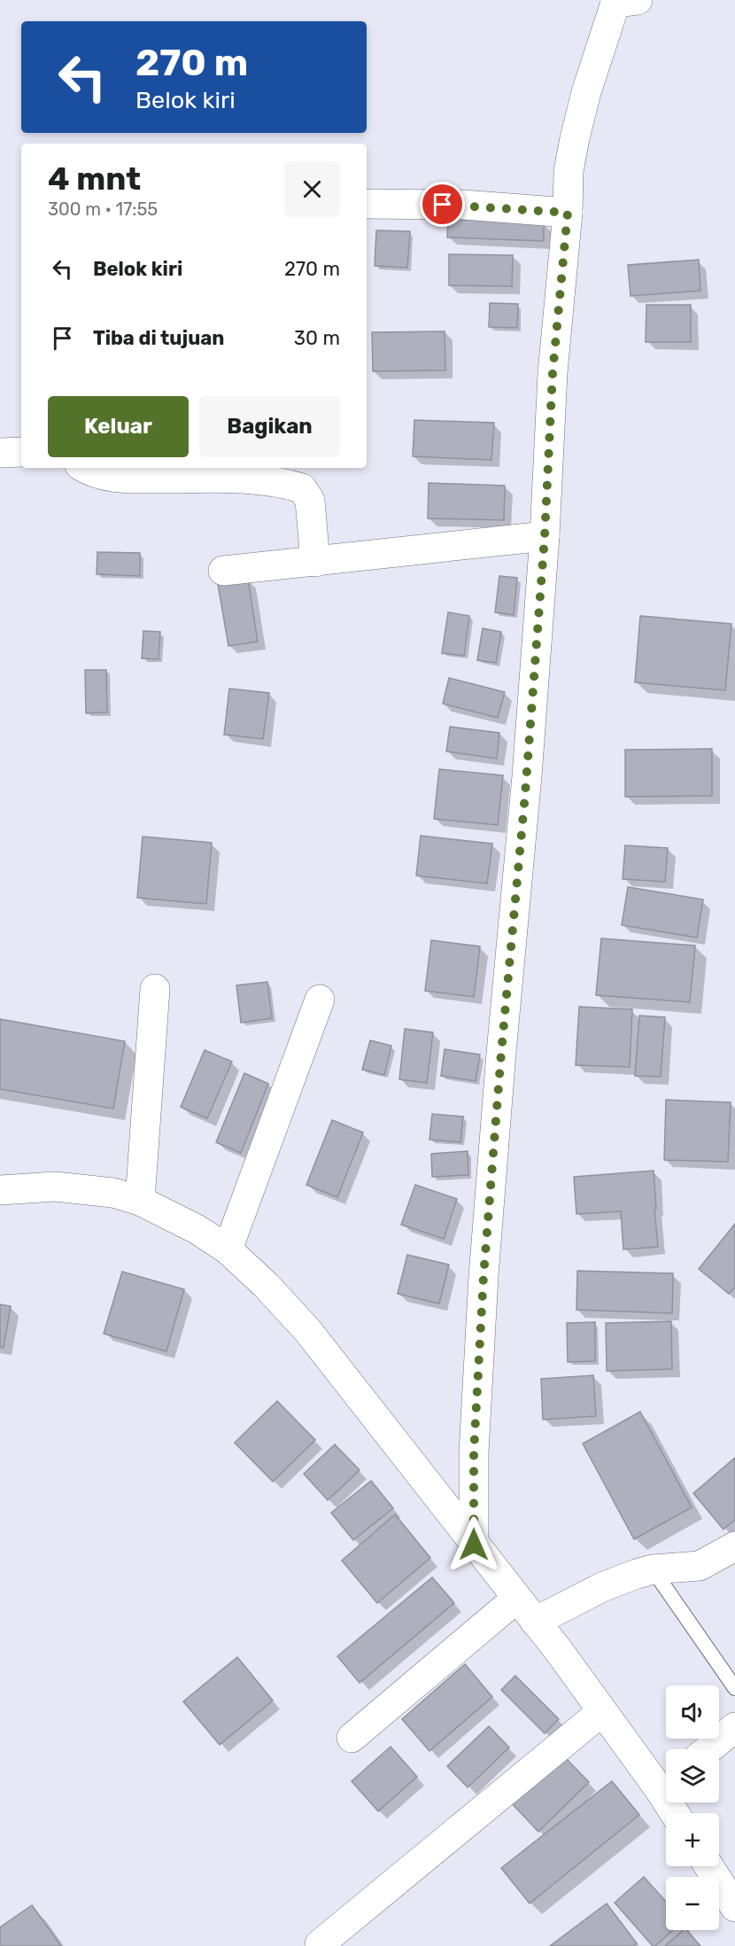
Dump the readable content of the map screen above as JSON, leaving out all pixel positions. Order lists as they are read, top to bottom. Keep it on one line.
{"page":{"turn":["270 m","Belok kiri"],"heading":["4 mnt","300 m · 17:55"],"list":[{"name":"Belok kiri","value":"270 m"},{"name":"Tiba di tujuan","value":"30 m"}],"buttons":["Keluar","Bagikan"],"map_buttons":["+","−"]}}
